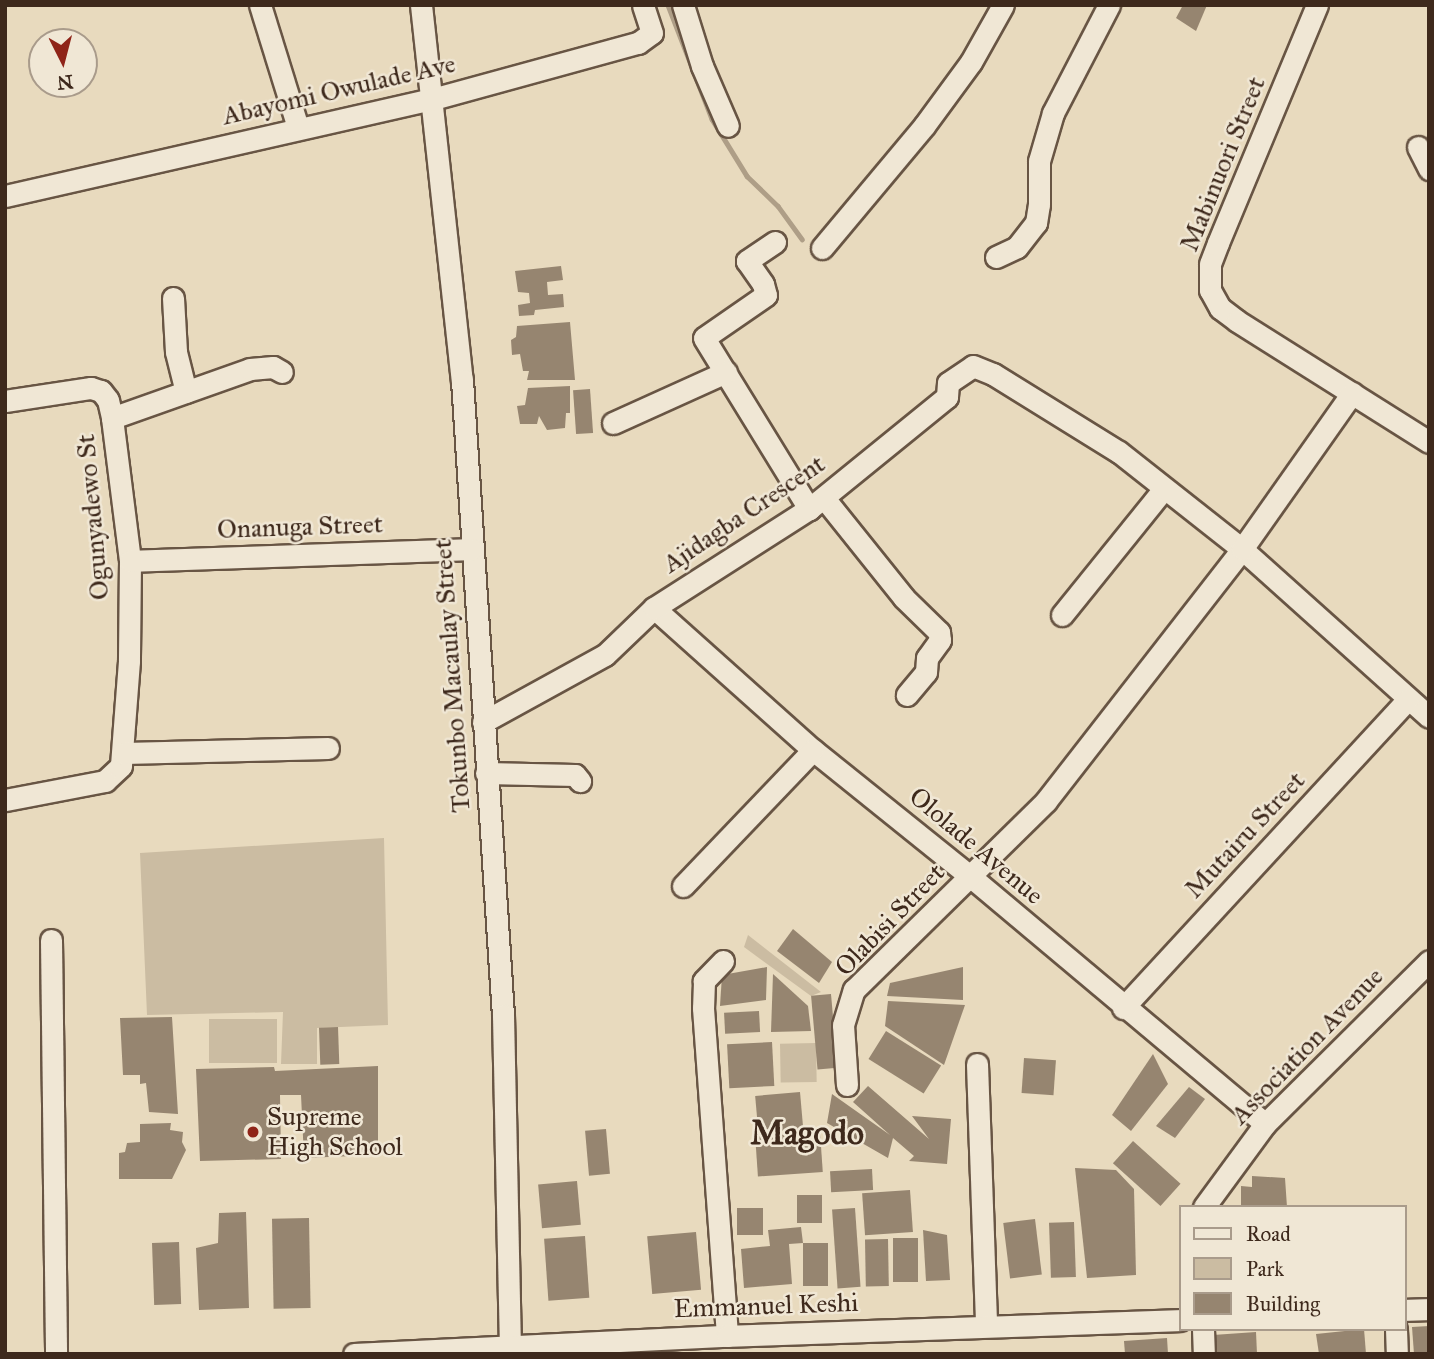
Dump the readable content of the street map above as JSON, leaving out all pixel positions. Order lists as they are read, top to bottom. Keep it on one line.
{"streets":{"street":["Abayomi Owulade Ave","Mabinuori Street","Ajidagba Crescent","Ogunyadewo St","Onanuga Street","Tokunbo Macaulay Street","Mutairu Street","Ololade Avenue","Olabisi Street","Association Avenue","Emmanuel Keshi"]},"crossings":[["Abayomi Owulade Ave","Tokunbo Macaulay Street"],["Mabinuori Street","Olabisi Street"],["Ajidagba Crescent","Tokunbo Macaulay Street"],["Ajidagba Crescent","Mutairu Street"],["Ajidagba Crescent","Ololade Avenue"],["Ajidagba Crescent","Olabisi Street"],["Ogunyadewo St","Onanuga Street"],["Onanuga Street","Tokunbo Macaulay Street"],["Tokunbo Macaulay Street","Emmanuel Keshi"],["Mutairu Street","Ololade Avenue"],["Ololade Avenue","Olabisi Street"],["Ololade Avenue","Association Avenue"]],"districts":["Magodo"],"places":["Supreme High School"],"legend":["Road","Park","Building"],"north":"bottom"}
